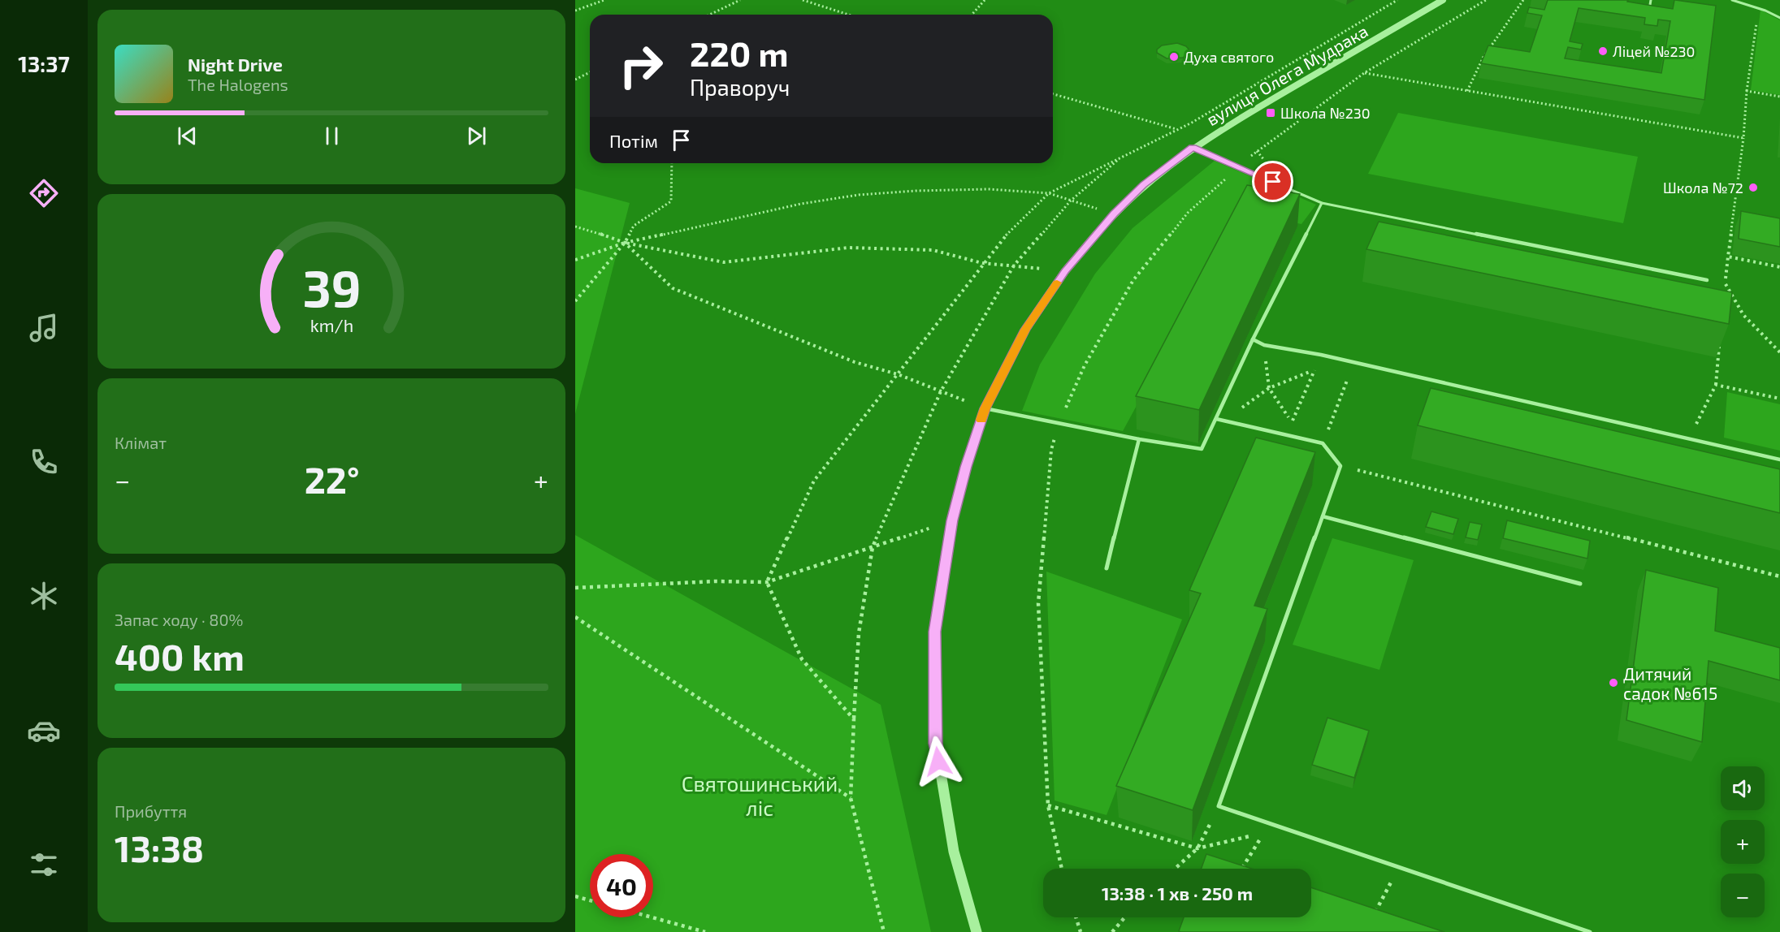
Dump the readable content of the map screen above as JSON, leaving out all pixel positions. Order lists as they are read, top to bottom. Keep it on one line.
{"streets":{"street":["вулиця Олега Мудрака"]},"parks":["Святошинський ліс"],"places":{"other":["Ліцей №230","Духа святого","Школа №72","Дитячий садок №615"],"transit":["Школа №230"]},"page":{"tabs":"13:37","turn":["220 m","Праворуч"],"song":["Night Drive","The Halogens"],"then":"Потім","tile":["Клімат",["Запас ходу · 80%","400 km"],["Прибуття","13:38"]],"heat":["−","22°","+"],"map_buttons":["+","−"],"limit":"40","trip":"13:38 · 1 хв · 250 m","gauge":["39","km/h"]}}
